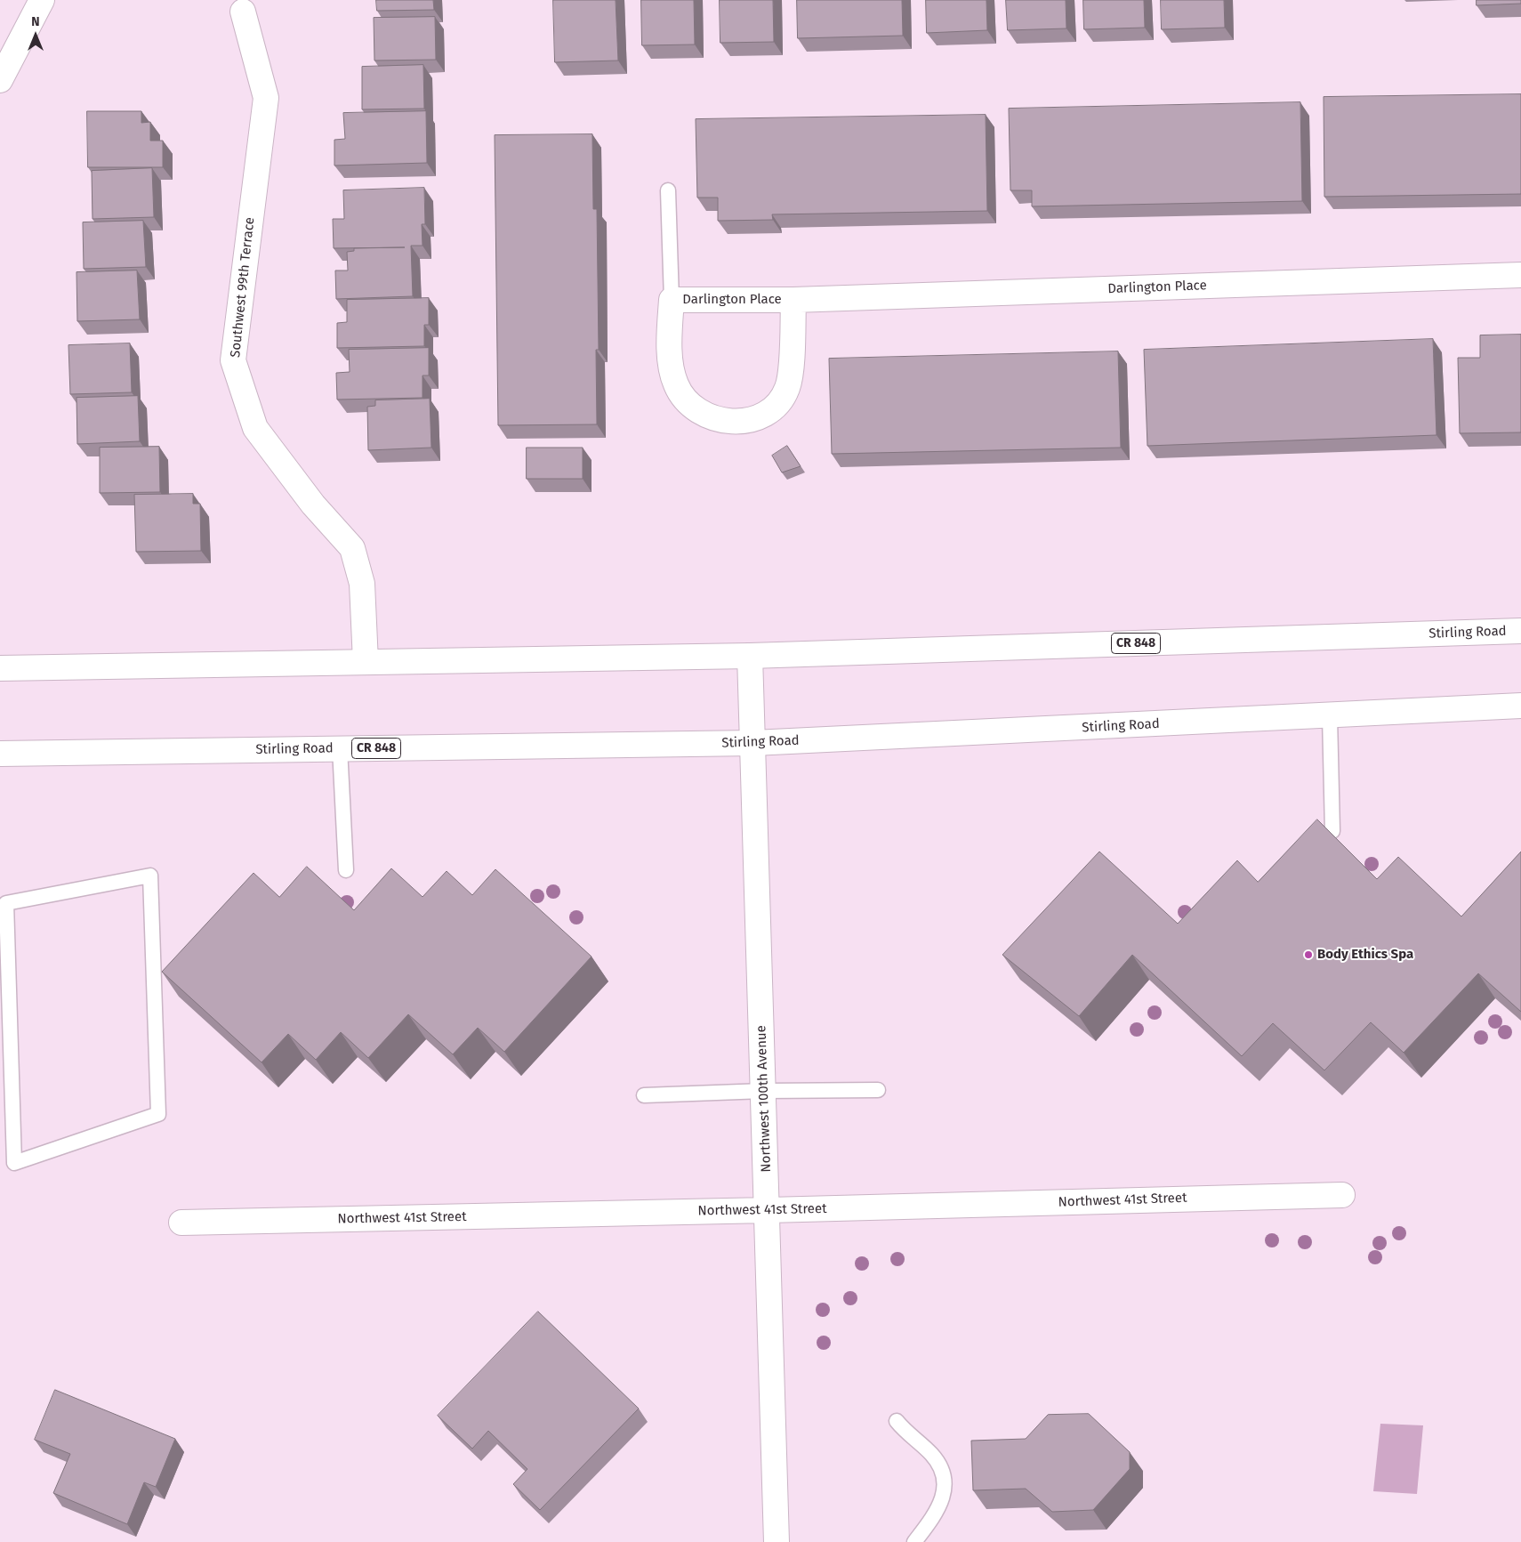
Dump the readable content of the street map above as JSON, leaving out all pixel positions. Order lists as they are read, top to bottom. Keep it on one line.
{"streets":{"street":["Southwest 99th Terrace","Darlington Place","Stirling Road","CR 848","Northwest 100th Avenue","Northwest 41st Street"]},"crossings":[["Southwest 99th Terrace","Stirling Road"],["Stirling Road","Northwest 100th Avenue"],["Northwest 100th Avenue","Northwest 41st Street"]],"places":["Body Ethics Spa"],"north":"top"}
